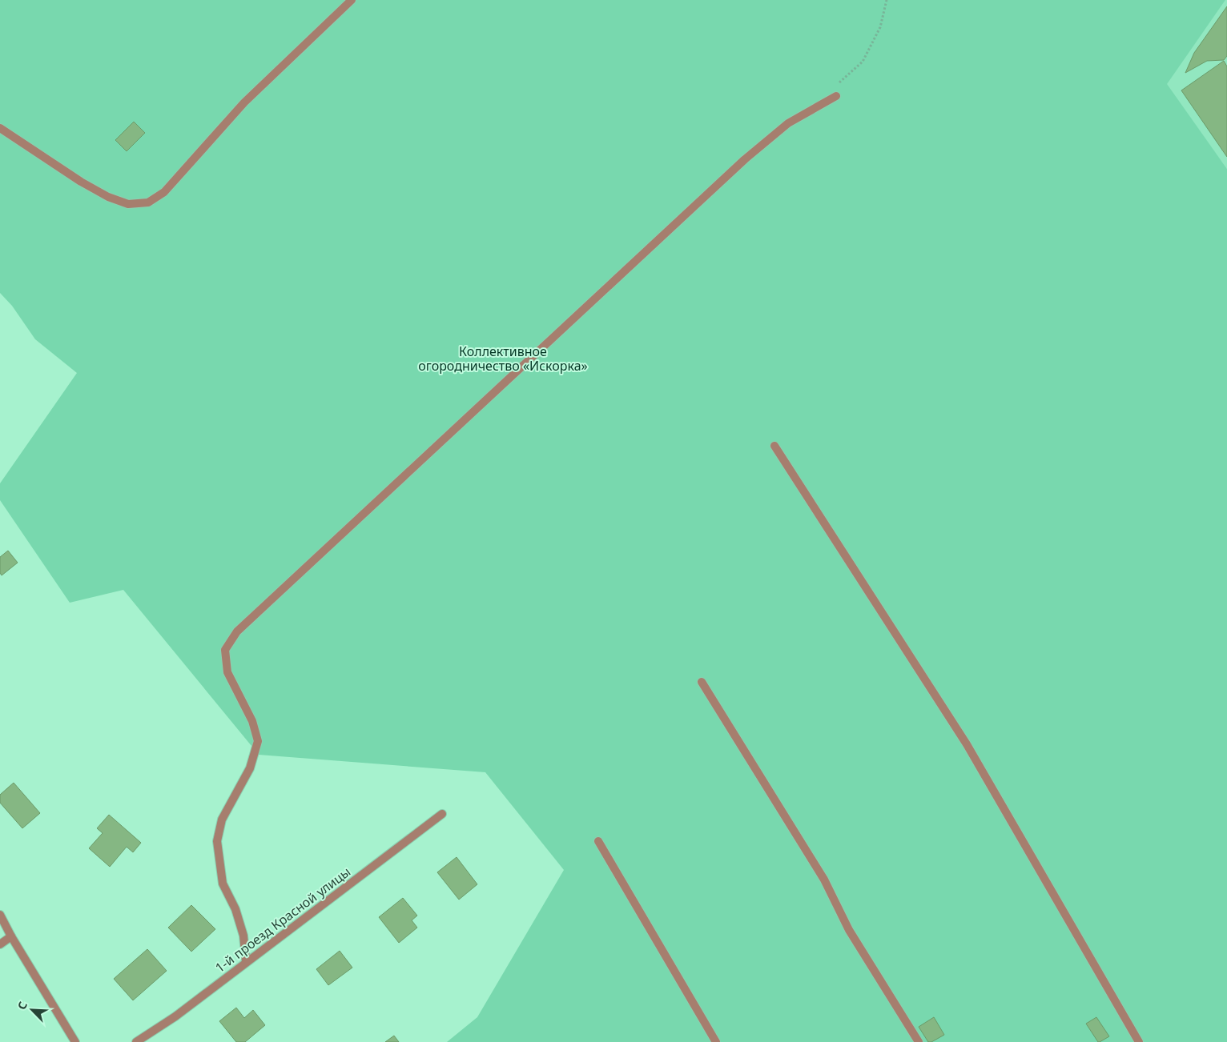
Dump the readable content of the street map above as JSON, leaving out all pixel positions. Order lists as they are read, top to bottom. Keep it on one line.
{"streets":{"street":["1-й проезд Красной улицы"]},"parks":["Коллективное огородничество «Искорка»"],"north":"top left"}
